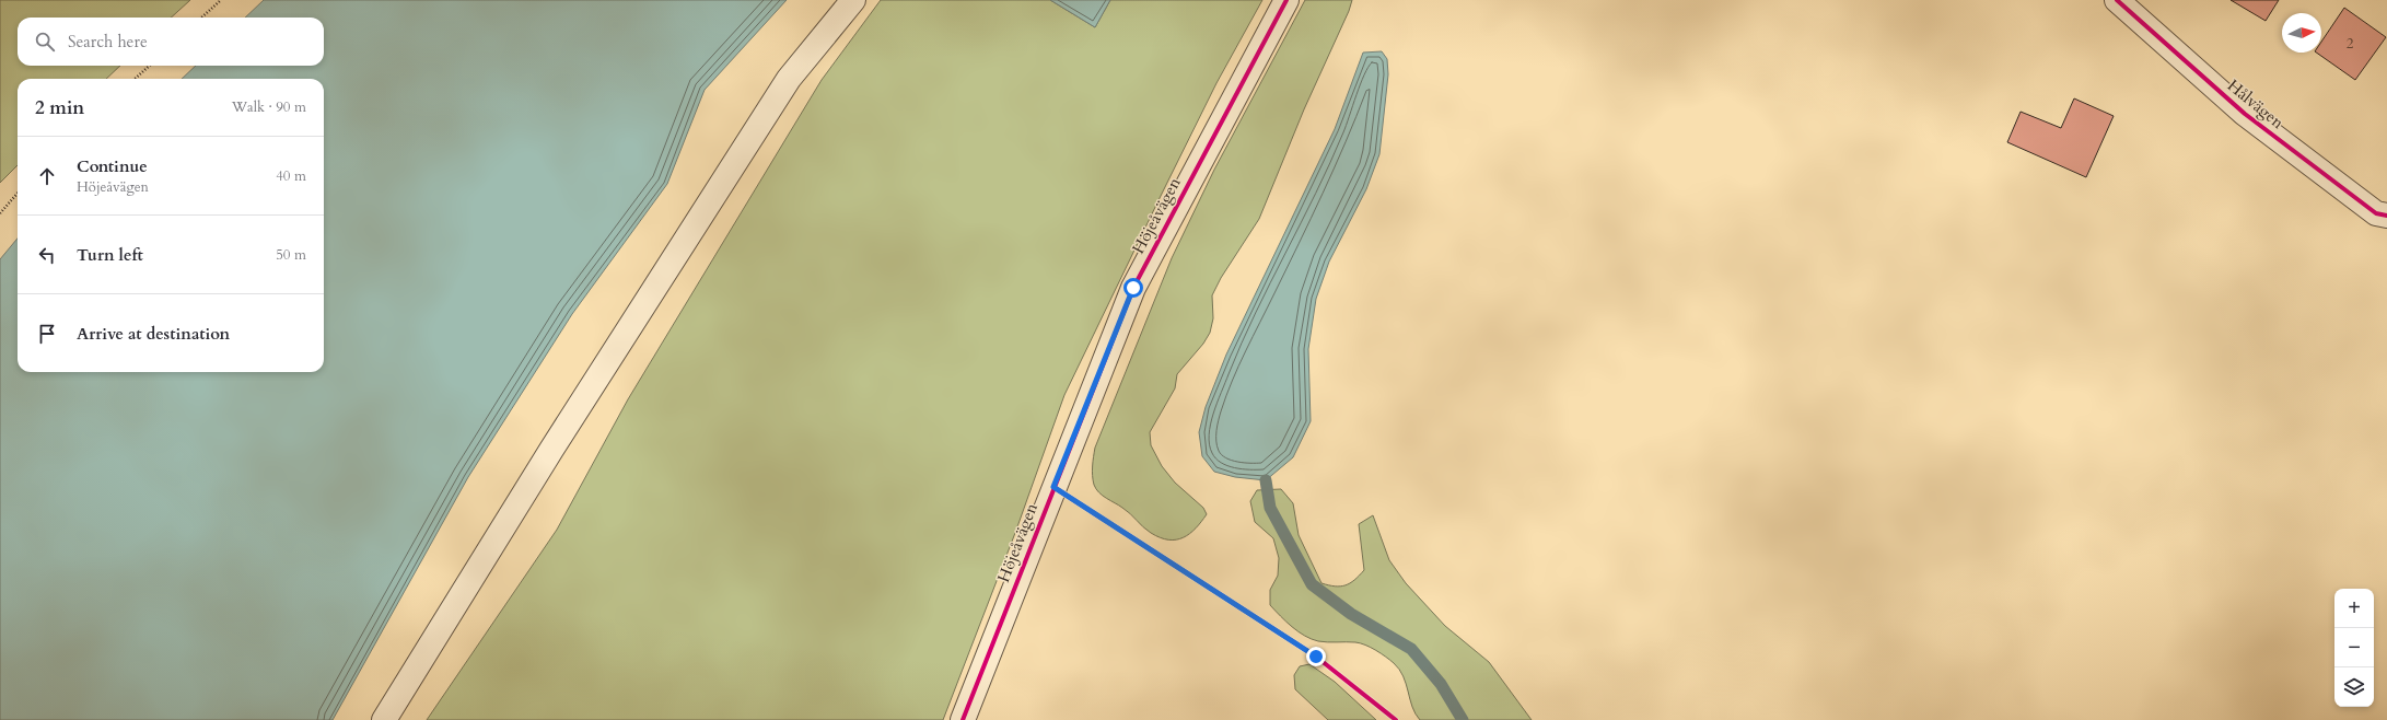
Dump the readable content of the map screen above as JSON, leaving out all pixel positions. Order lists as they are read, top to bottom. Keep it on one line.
{"streets":{"street":["Hålvägen","Höjeåvägen"]},"house_numbers":["2"],"north":"right","page":{"search":"Search here","heading":["2 min","Walk · 90 m"],"list":[["Continue","Höjeåvägen","40 m"],["Turn left","50 m"],"Arrive at destination"],"map_buttons":["+","−"]}}
